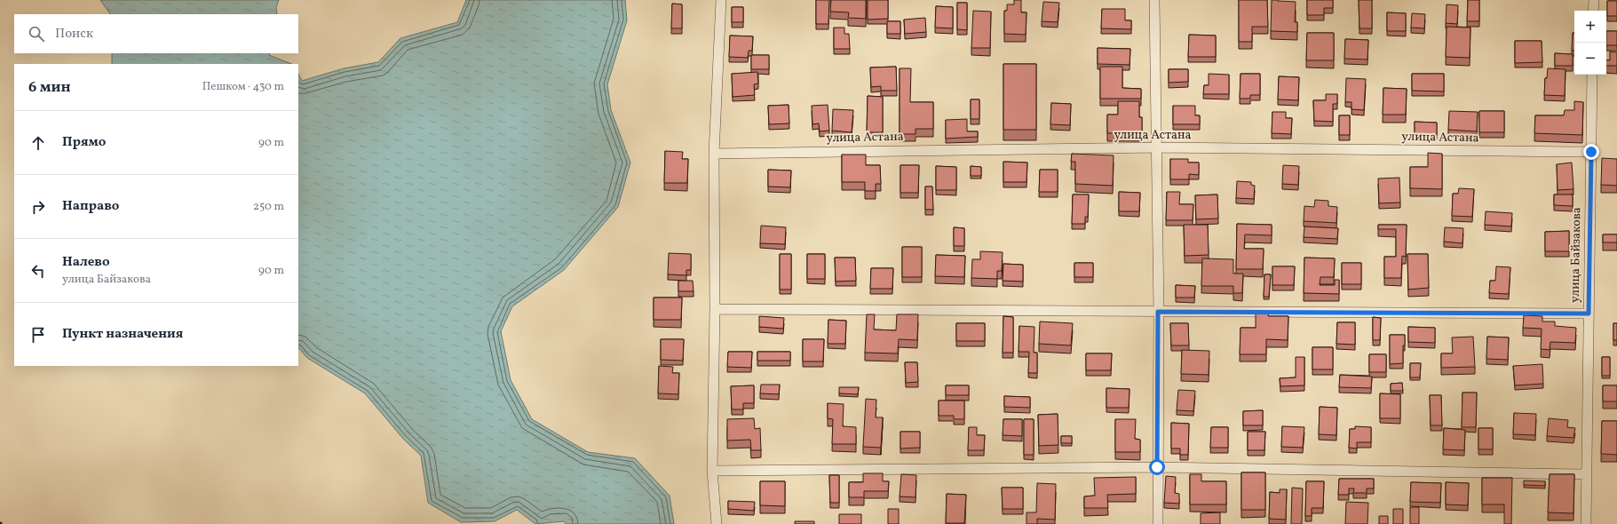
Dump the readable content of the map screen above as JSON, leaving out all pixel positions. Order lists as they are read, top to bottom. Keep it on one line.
{"streets":{"street":["улица Астана","улица Байзакова"]},"crossings":[["улица Астана","улица Байзакова"]],"page":{"map_buttons":["+","−"],"search":"Поиск","heading":["6 мин","Пешком · 430 m"],"list":[["Прямо","90 m"],["Направо","250 m"],["Налево","улица Байзакова","90 m"],"Пункт назначения"]}}
